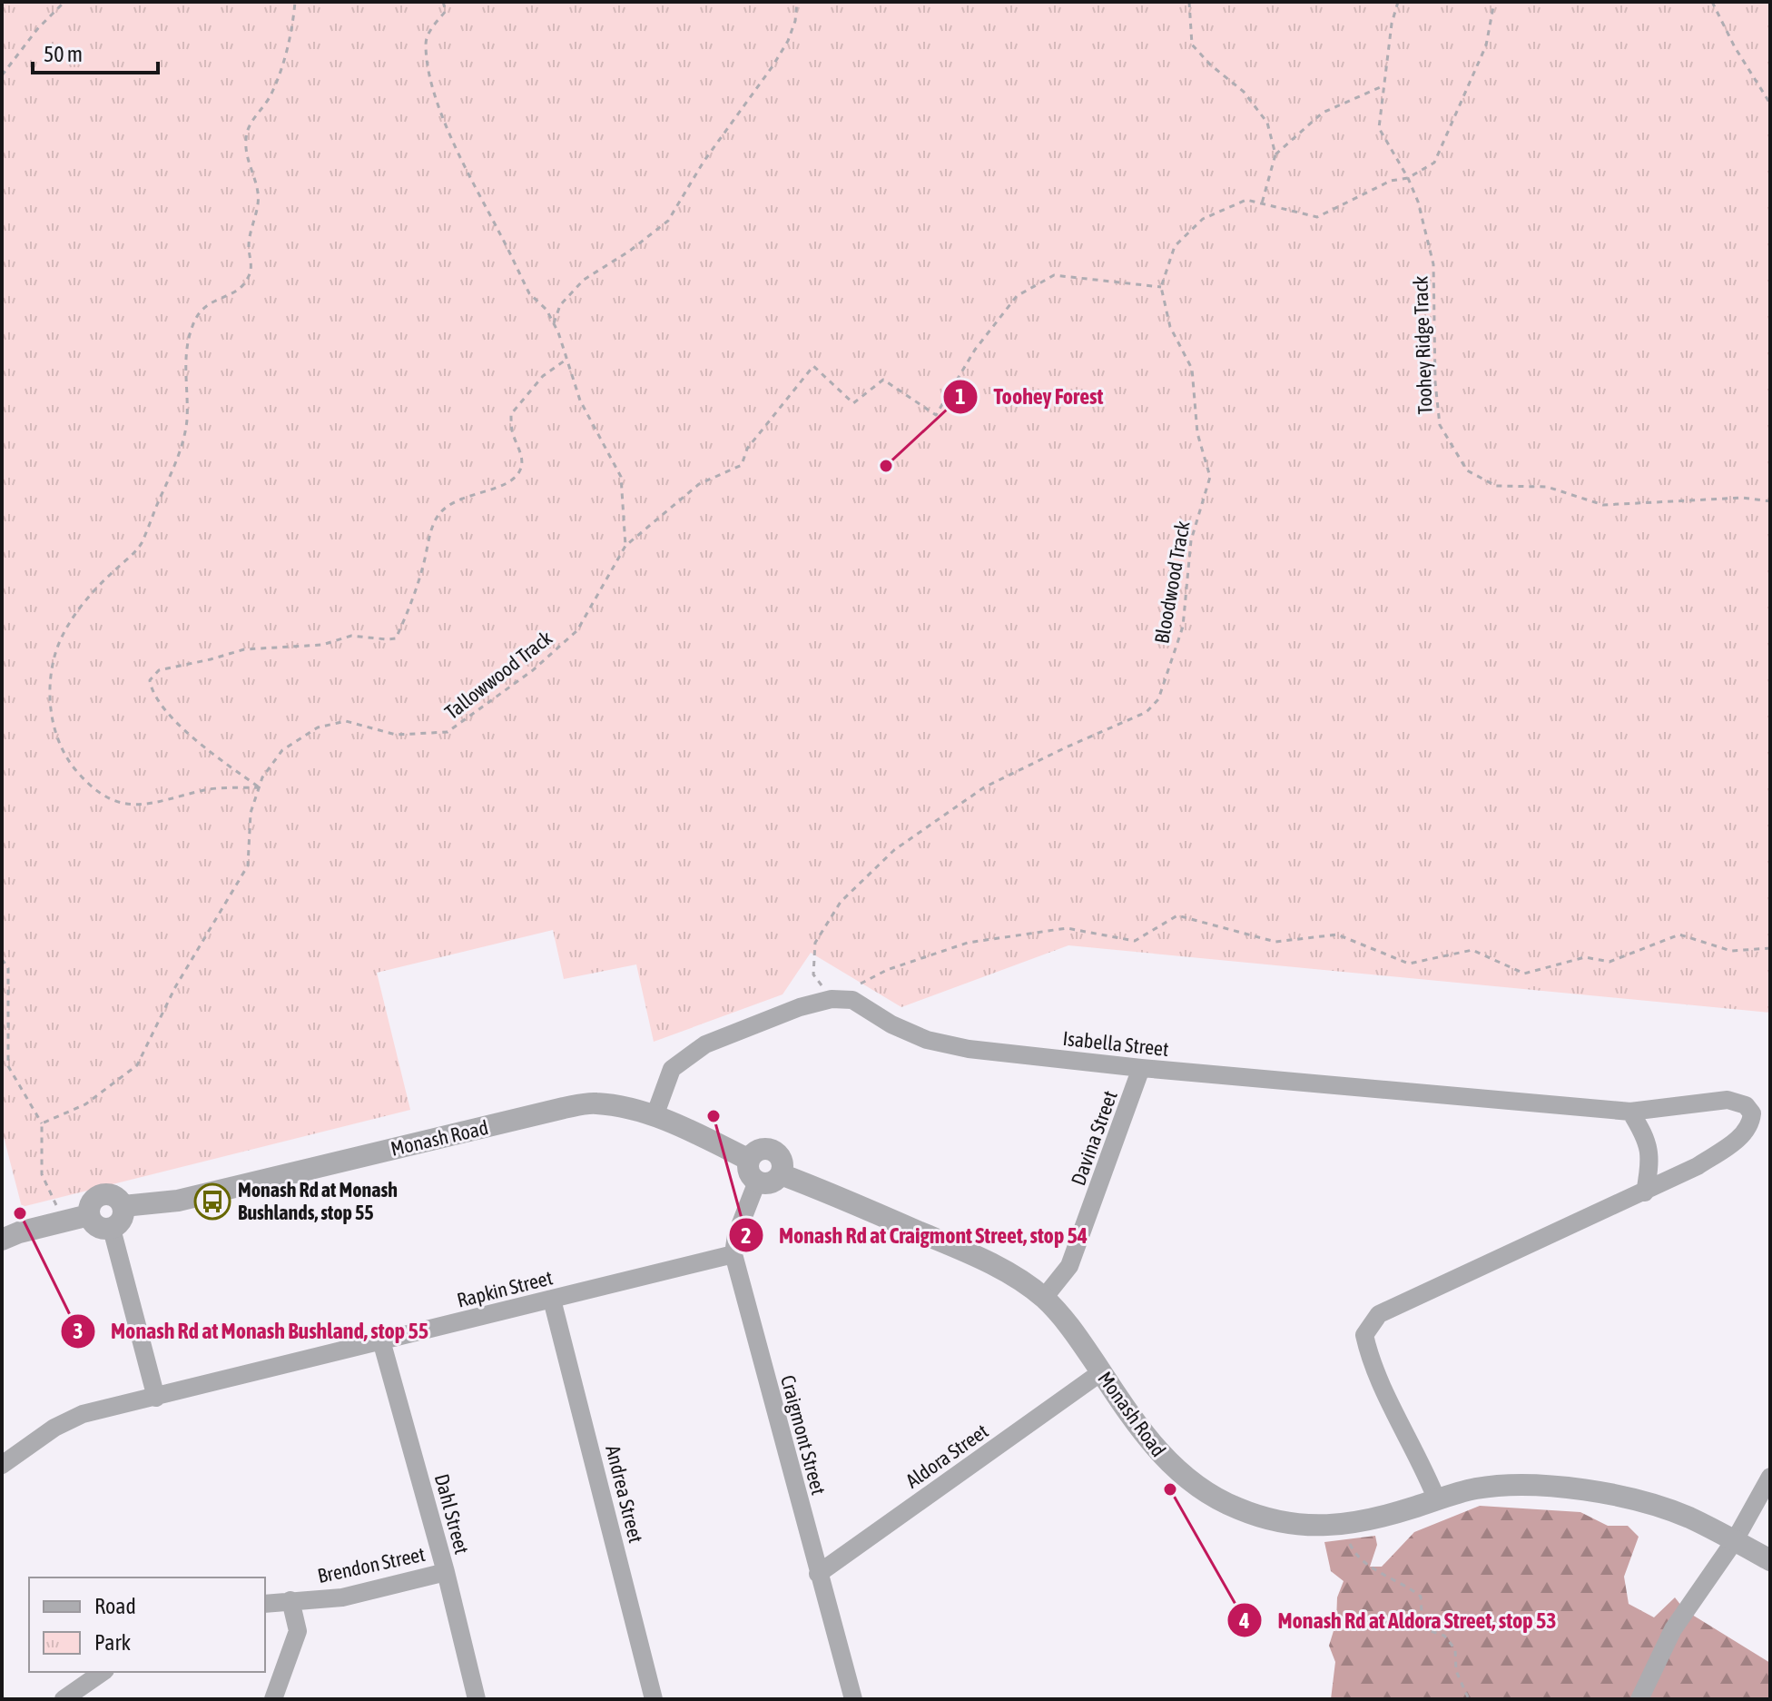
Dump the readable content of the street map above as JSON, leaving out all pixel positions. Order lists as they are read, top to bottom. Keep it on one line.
{"streets":{"street":["Isabella Street","Monash Road","Davina Street","Rapkin Street","Craigmont Street","Aldora Street","Andrea Street","Dahl Street","Brendon Street"],"path":["Toohey Ridge Track","Bloodwood Track","Tallowwood Track"]},"crossings":[["Bloodwood Track","Tallowwood Track"],["Bloodwood Track","Isabella Street"],["Isabella Street","Monash Road"],["Isabella Street","Davina Street"],["Monash Road","Davina Street"],["Monash Road","Craigmont Street"],["Monash Road","Aldora Street"],["Rapkin Street","Craigmont Street"],["Rapkin Street","Andrea Street"],["Rapkin Street","Dahl Street"],["Craigmont Street","Aldora Street"],["Dahl Street","Brendon Street"]],"places":{"other":["Toohey Forest","Monash Rd at Craigmont Street, stop 54","Monash Rd at Monash Bushland, stop 55","Monash Rd at Aldora Street, stop 53"],"bus stop":["Monash Rd at Monash Bushlands, stop 55"]},"legend":["Road","Park"],"scale_bar":"50 m"}
